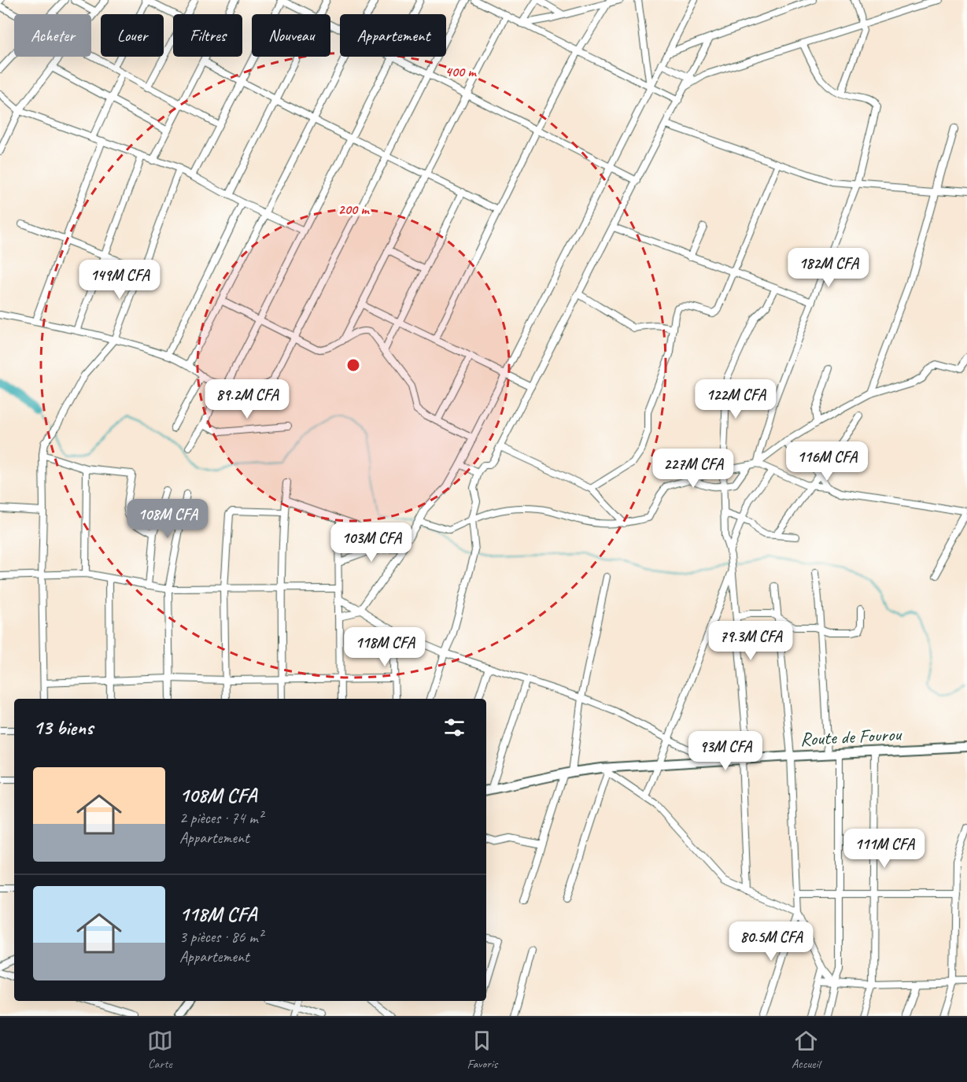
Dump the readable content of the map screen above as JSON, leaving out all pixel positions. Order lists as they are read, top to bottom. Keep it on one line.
{"streets":{"main road":["Route de Fourou"]},"page":{"chip":["Acheter","Louer","Filtres","Nouveau","Appartement"],"price":["182M CFA","149M CFA","89.2M CFA","122M CFA","116M CFA","227M CFA","108M CFA","103M CFA","79.3M CFA","118M CFA","93M CFA","111M CFA","80.5M CFA"],"heading":"13 biens","list":[{"name":"108M CFA","note":"2 pièces · 74 m² · Appartement"},{"name":"118M CFA","note":"3 pièces · 86 m² · Appartement"}],"tabs":["Carte","Favoris","Accueil"]},"rings":["400 m","200 m"]}
